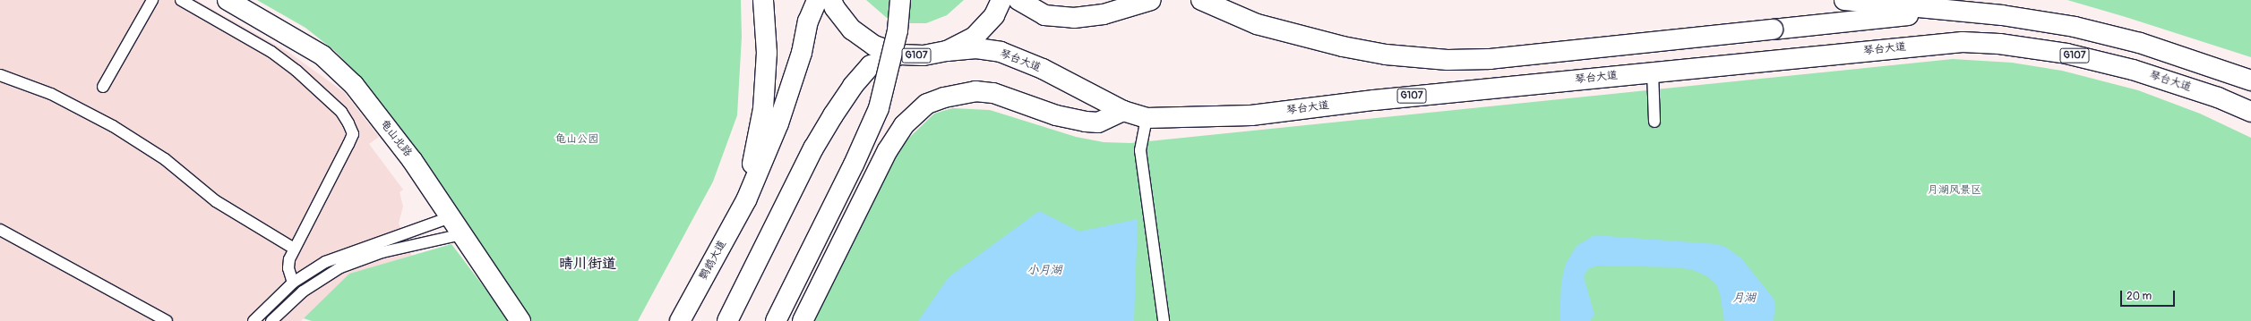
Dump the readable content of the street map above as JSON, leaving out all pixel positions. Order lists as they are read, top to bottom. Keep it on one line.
{"streets":{"main road":["琴台大道","G107","龟山北路","鹦鹉大道"]},"crossings":[["琴台大道","G107"]],"districts":["晴川街道"],"water":["小月湖","月湖"],"parks":["龟山公园","月湖风景区"],"scale_bar":"20 m"}
